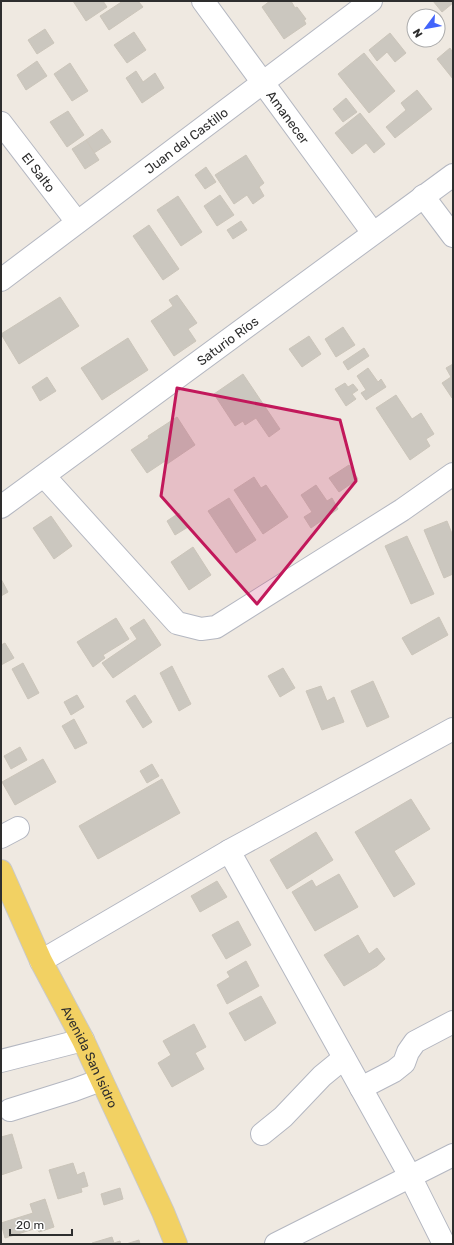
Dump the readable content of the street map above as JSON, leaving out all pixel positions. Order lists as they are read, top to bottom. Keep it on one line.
{"streets":{"main road":["Avenida San Isidro"],"street":["Amanecer","Juan del Castillo","El Salto","Saturio Ríos"]},"crossings":[["Amanecer","Juan del Castillo"],["Amanecer","Saturio Ríos"],["Juan del Castillo","El Salto"]],"scale_bar":"20 m","north":"bottom left"}
